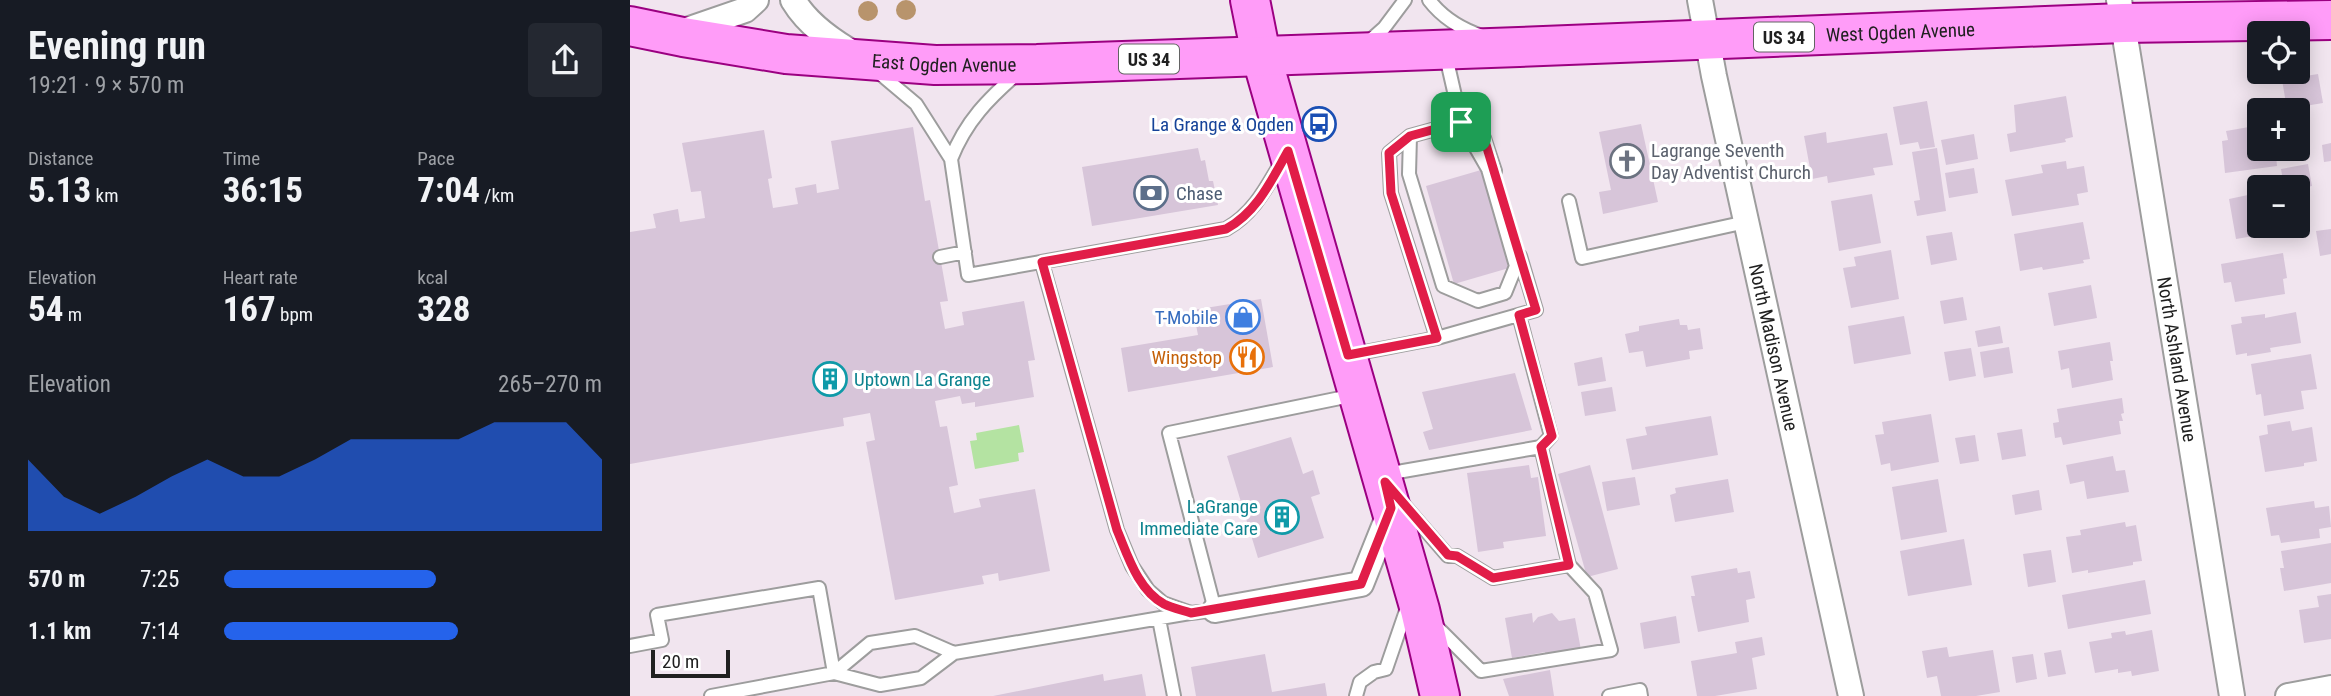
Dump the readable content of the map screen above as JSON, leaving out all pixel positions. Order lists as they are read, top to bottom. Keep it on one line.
{"streets":{"main road":["West Ogden Avenue","US 34","East Ogden Avenue"],"street":["North Madison Avenue","North Ashland Avenue"]},"crossings":[["West Ogden Avenue","East Ogden Avenue"],["West Ogden Avenue","North Madison Avenue"],["West Ogden Avenue","North Ashland Avenue"]],"places":{"bus stop":["La Grange & Ogden"],"church":["Lagrange Seventh Day Adventist Church"],"bank":["Chase"],"shop":["T-Mobile"],"restaurant":["Wingstop"],"building":["Uptown La Grange","LaGrange Immediate Care"]},"scale_bar":"20 m","page":{"heading":["Evening run","19:21 · 9 × 570 m"],"map_buttons":["+","−"],"stats":[["Distance","5.13 km"],["Time","36:15"],["Pace","7:04 /km"],["Elevation","54 m"],["Heart rate","167 bpm"],["kcal","328"]],"chart":["Elevation","265–270 m"],"list":[{"name":"570 m","note":"7:25"},{"name":"1.1 km","note":"7:14"}],"scale":"20 m"}}
